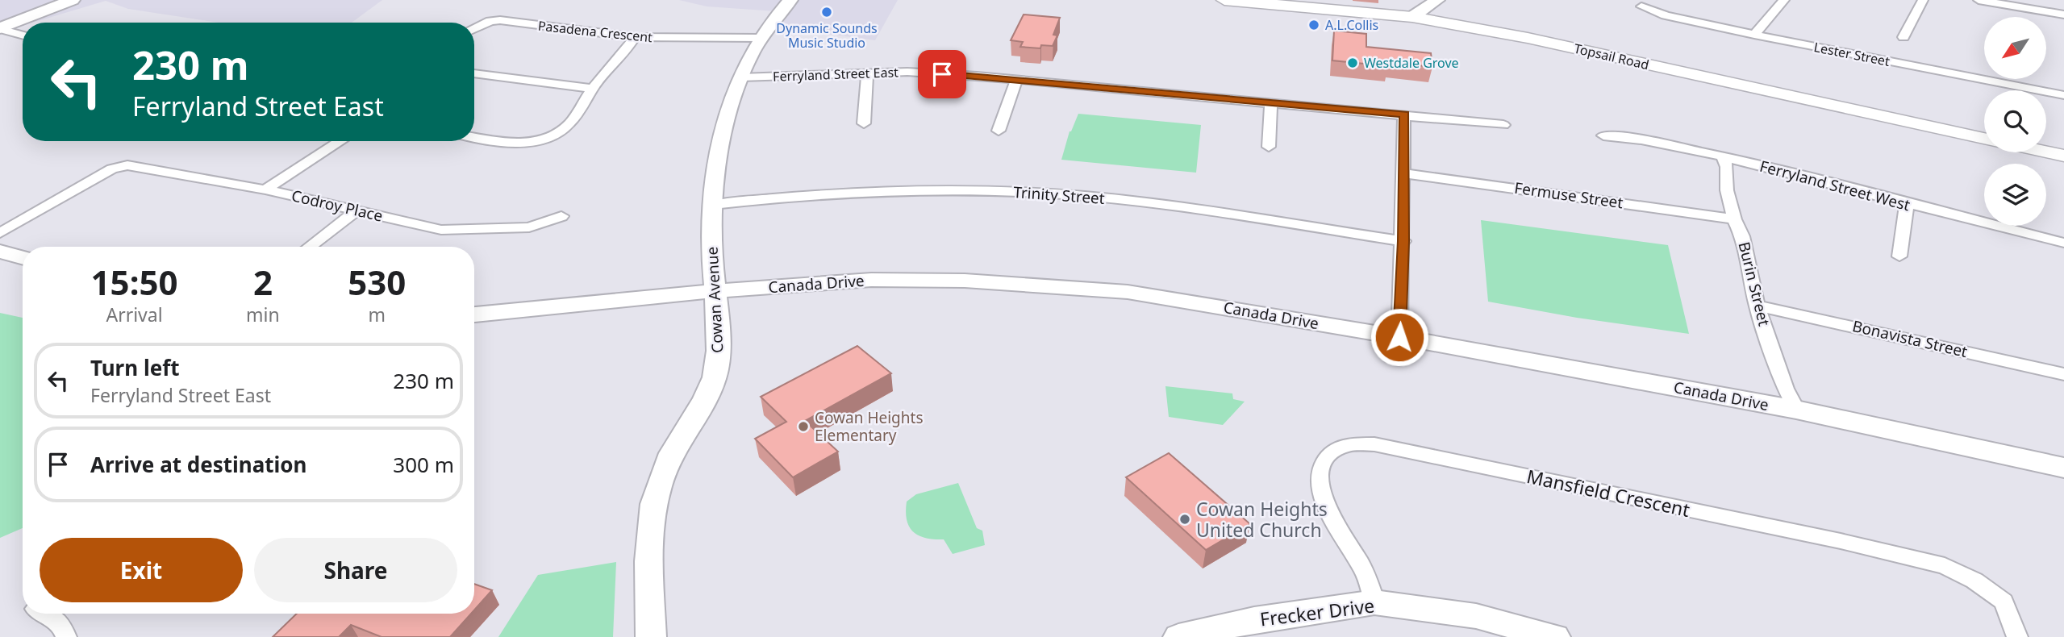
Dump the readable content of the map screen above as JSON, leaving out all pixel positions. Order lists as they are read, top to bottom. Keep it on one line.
{"streets":{"main road":["Topsail Road"],"street":["Pasadena Crescent","Lester Street","Ferryland Street East","Ferryland Street West","Trinity Street","Fermuse Street","Codroy Place","Canada Drive","Burin Street","Cowan Avenue","Bonavista Street","Mansfield Crescent","Frecker Drive"]},"crossings":[["Pasadena Crescent","Cowan Avenue"],["Ferryland Street East","Cowan Avenue"],["Ferryland Street West","Burin Street"],["Trinity Street","Cowan Avenue"],["Fermuse Street","Burin Street"],["Canada Drive","Burin Street"],["Canada Drive","Cowan Avenue"],["Burin Street","Bonavista Street"],["Mansfield Crescent","Frecker Drive"]],"places":["Dynamic Sounds Music Studio","A.L.Collis","Westdale Grove","Cowan Heights Elementary","Cowan Heights United Church"],"north":"bottom left","page":{"turn":["230 m","Ferryland Street East"],"eta":["15:50","Arrival","2","min","530","m"],"list":[{"name":"Turn left","note":"Ferryland Street East","value":"230 m"},{"name":"Arrive at destination","value":"300 m"}],"buttons":["Exit","Share"]}}
